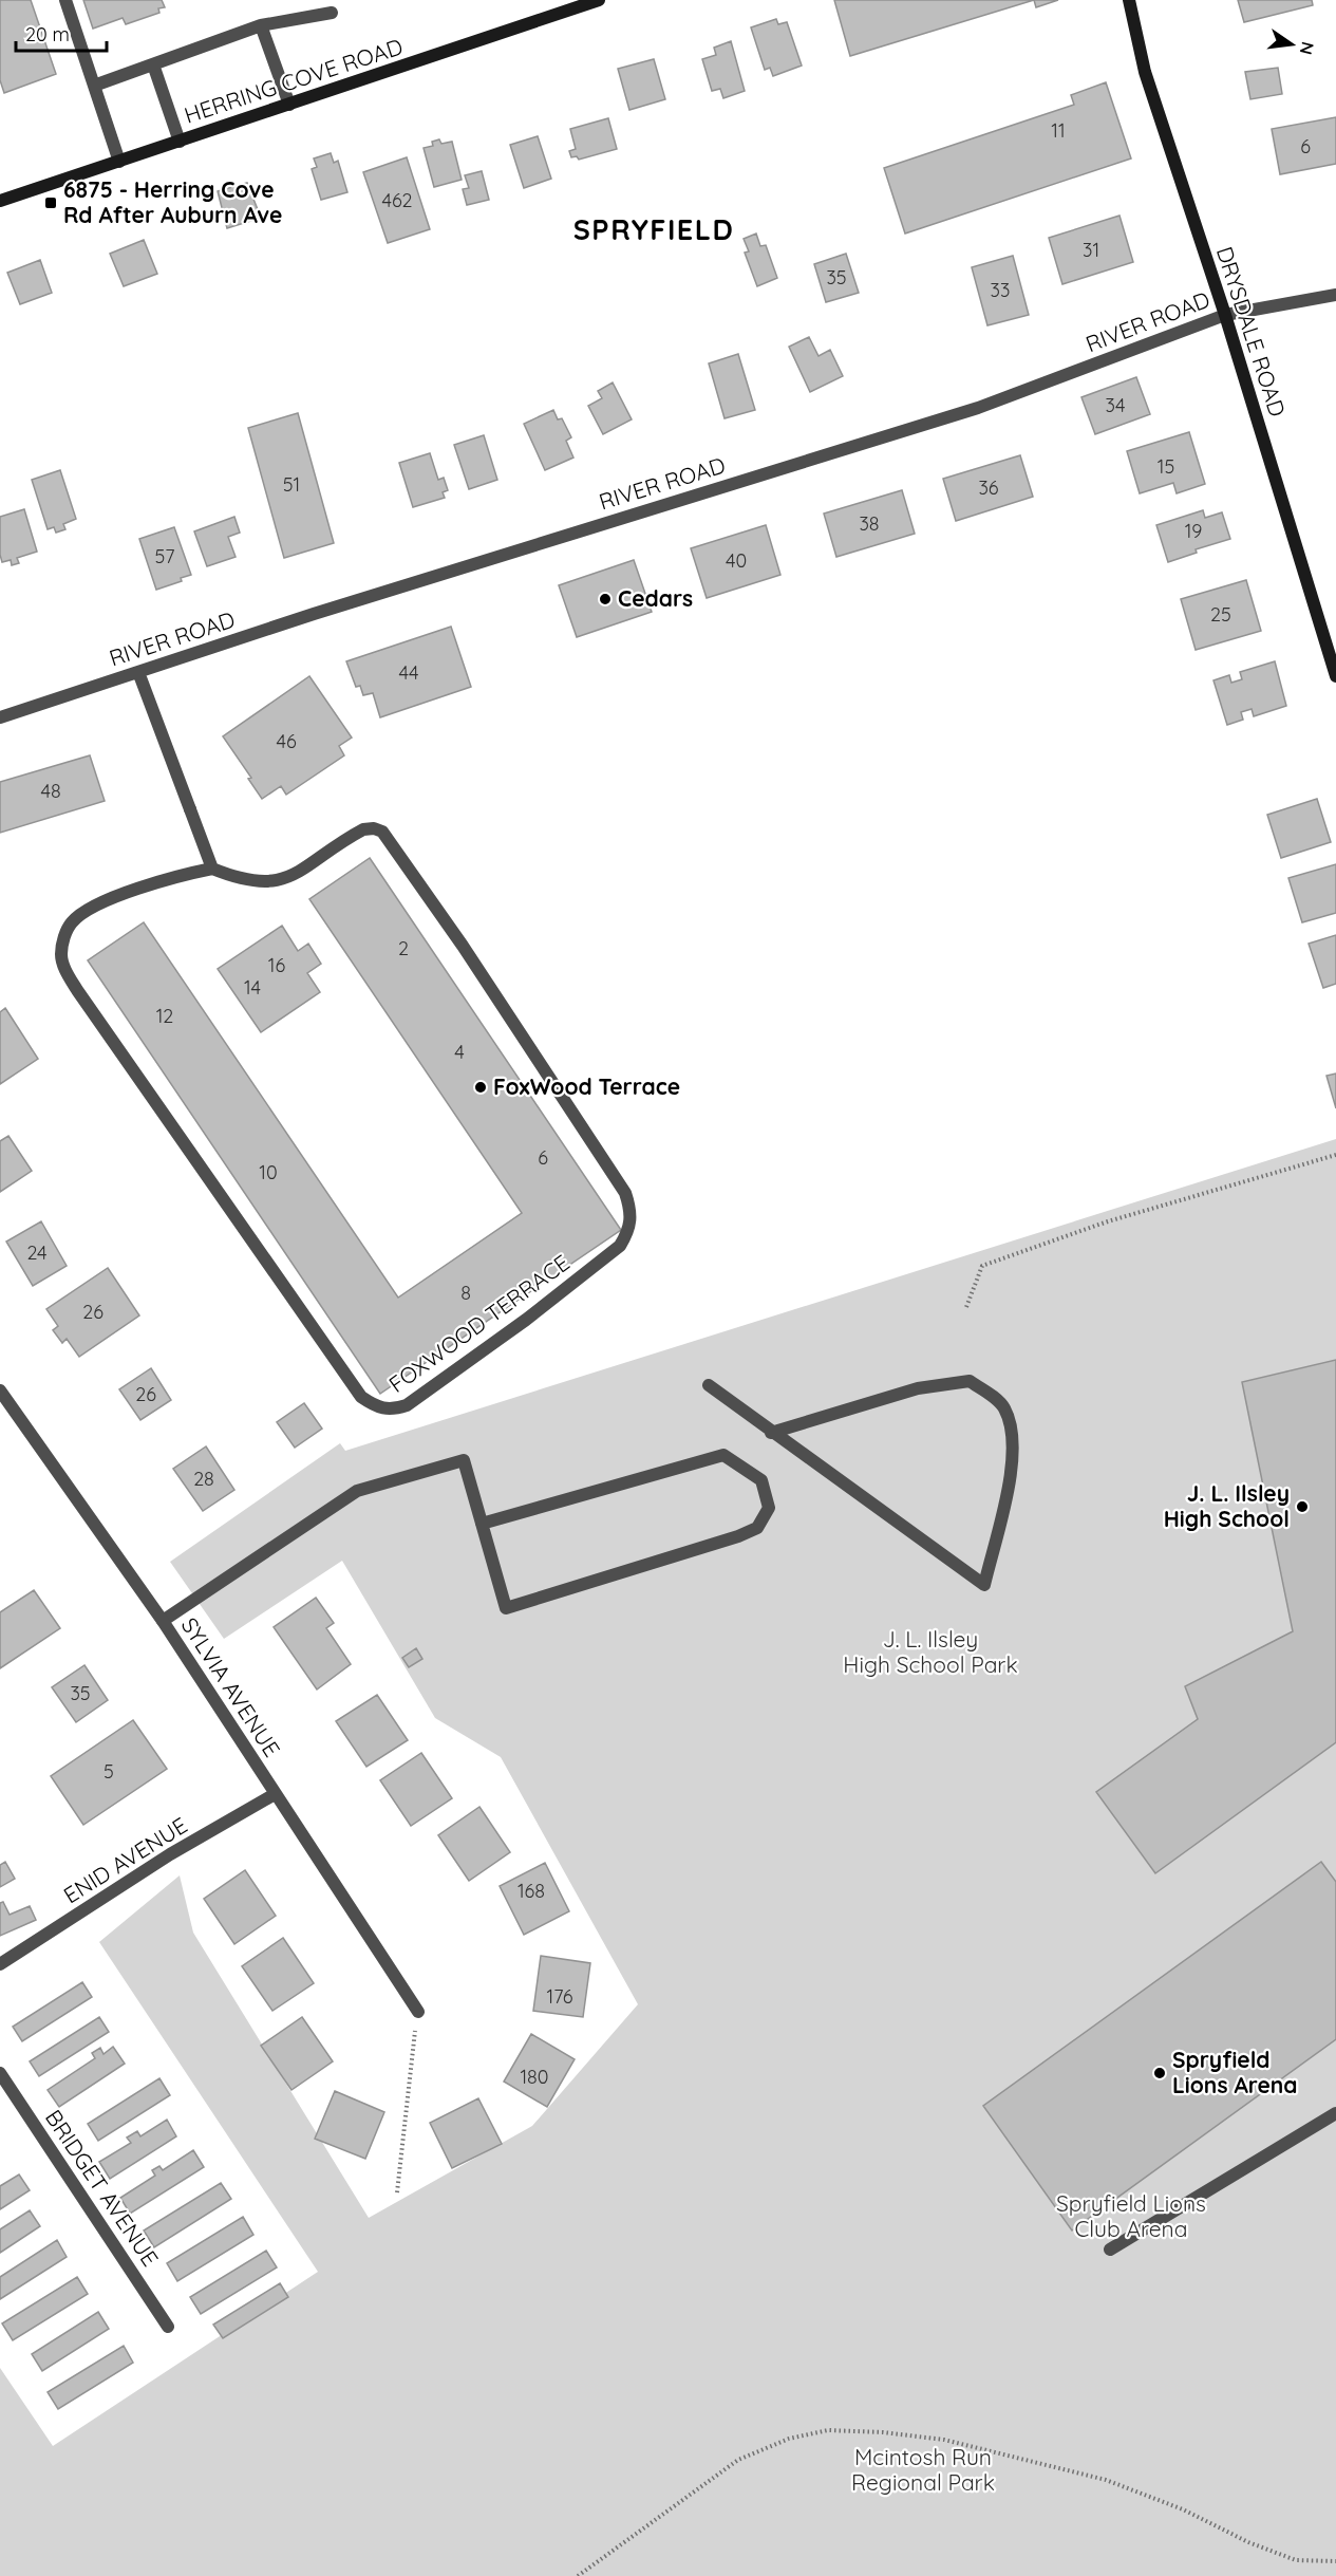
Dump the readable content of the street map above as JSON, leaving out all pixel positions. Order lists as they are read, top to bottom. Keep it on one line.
{"streets":{"street":["HERRING COVE ROAD","RIVER ROAD","DRYSDALE ROAD","FOXWOOD TERRACE","SYLVIA AVENUE","ENID AVENUE","BRIDGET AVENUE"]},"crossings":[["RIVER ROAD","DRYSDALE ROAD"],["SYLVIA AVENUE","ENID AVENUE"]],"districts":["SPRYFIELD"],"parks":["J. L. Ilsley High School Park","Spryfield Lions Club Arena","Mcintosh Run Regional Park"],"places":{"transit":["6875 - Herring Cove Rd After Auburn Ave"],"other":["Cedars","FoxWood Terrace","J. L. Ilsley High School","Spryfield Lions Arena"]},"house_numbers":["11","6","462","31","35","33","34","15","51","36","38","19","57","40","25","44","46","48","2","16","14","12","4","6","10","24","8","26","26","28","35","5","168","176","180"],"scale_bar":"20 m","north":"right"}
